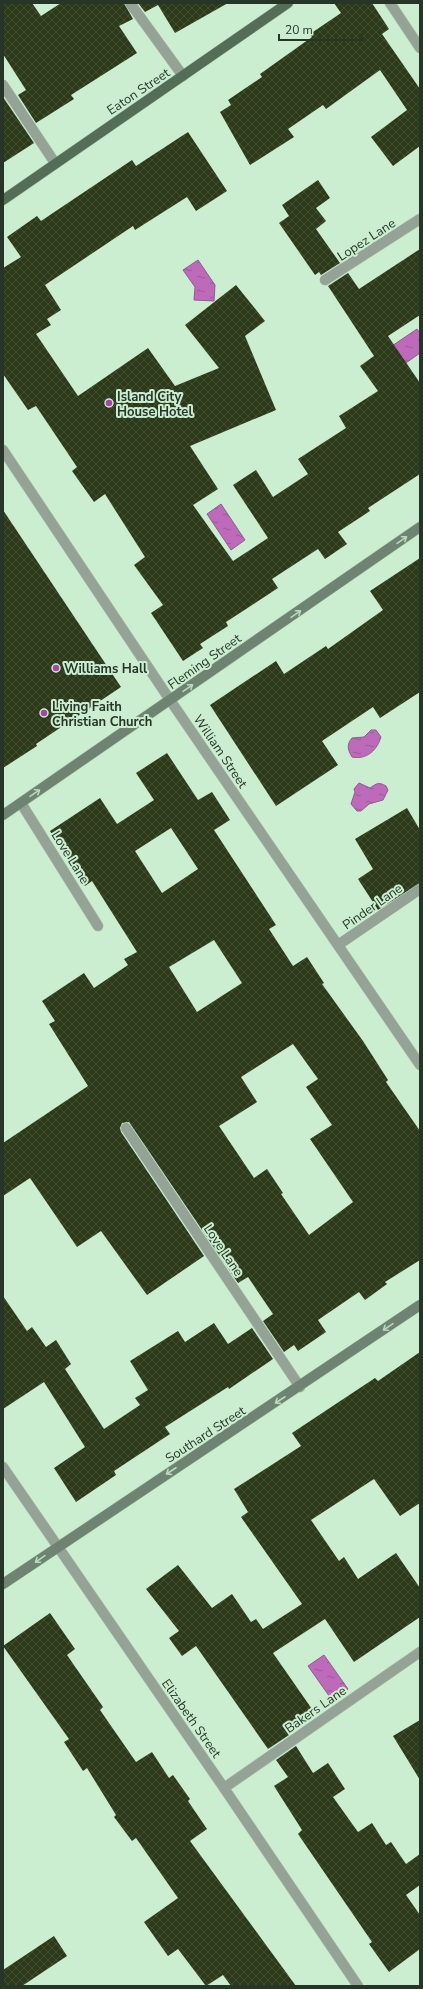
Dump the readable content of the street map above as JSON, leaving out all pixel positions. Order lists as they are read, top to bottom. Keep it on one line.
{"streets":{"main road":["Eaton Street"],"street":["Lopez Lane","Fleming Street","William Street","Love Lane","Pinder Lane","Southard Street","Bakers Lane","Elizabeth Street"]},"crossings":[["Fleming Street","William Street"],["Fleming Street","Love Lane"],["William Street","Pinder Lane"],["Love Lane","Southard Street"],["Southard Street","Elizabeth Street"],["Bakers Lane","Elizabeth Street"]],"one_way":["Fleming Street","Southard Street"],"places":["Island City House Hotel","Williams Hall","Living Faith Christian Church"],"scale_bar":"20 m"}
